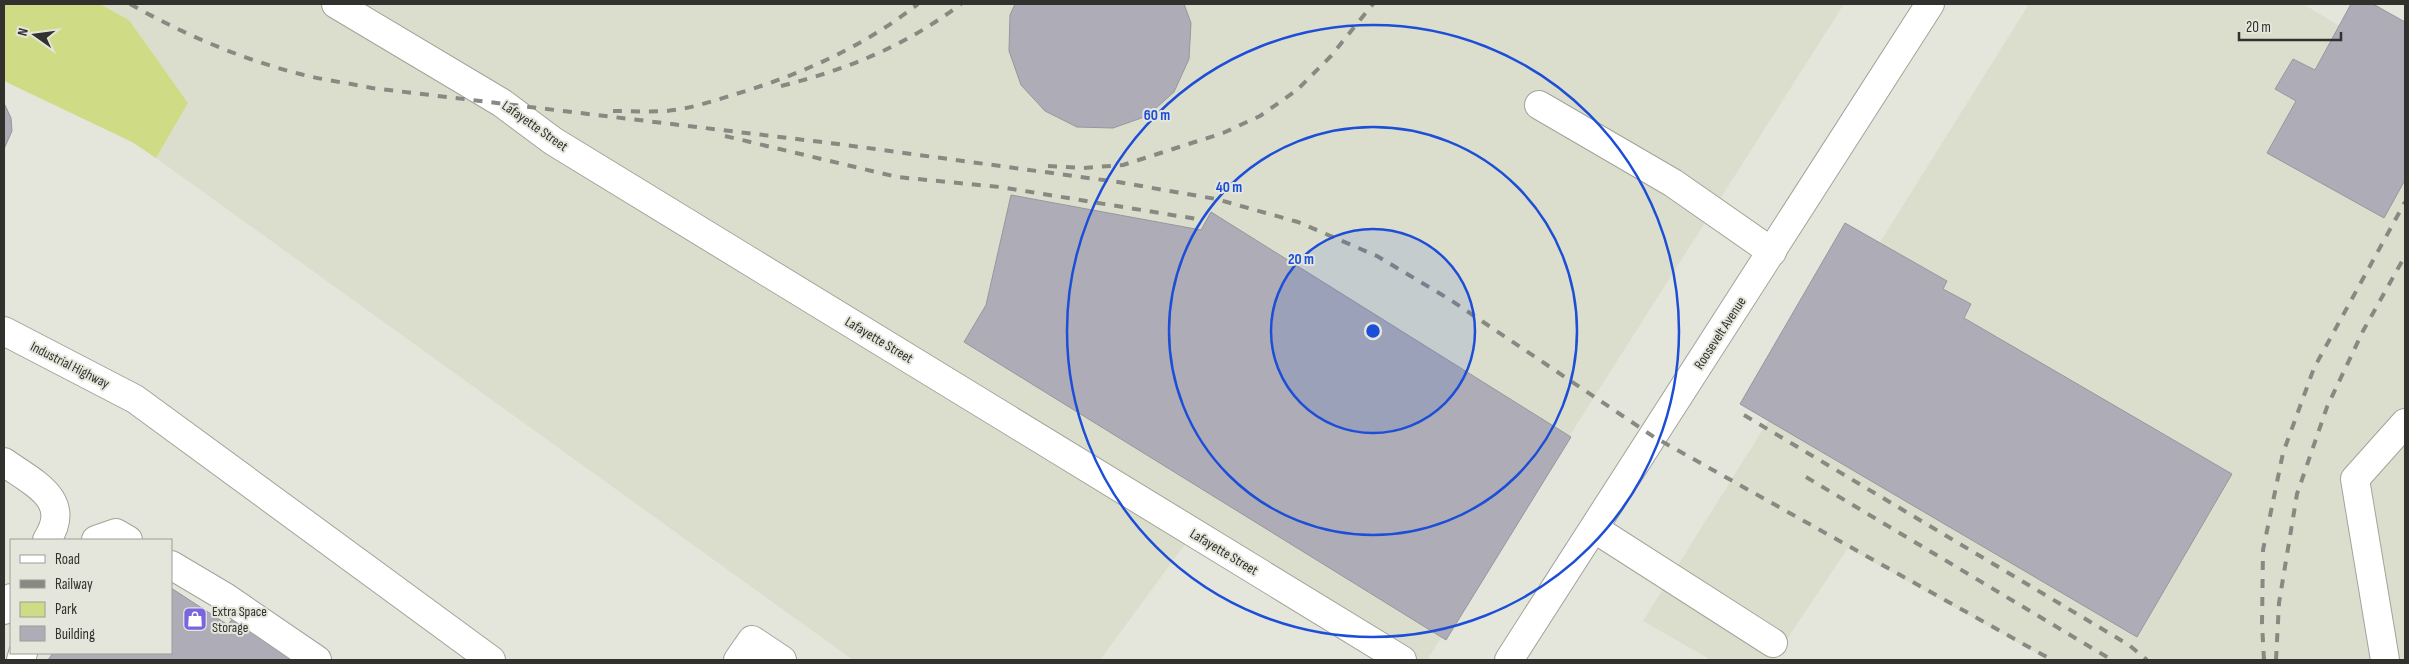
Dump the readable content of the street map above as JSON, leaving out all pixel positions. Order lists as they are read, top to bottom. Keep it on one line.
{"streets":{"street":["Lafayette Street","Roosevelt Avenue","Industrial Highway"]},"places":{"shop":["Extra Space Storage"]},"legend":["Road","Railway","Park","Building"],"scale_bar":"20 m","north":"left","rings":["60 m","40 m","20 m"]}
